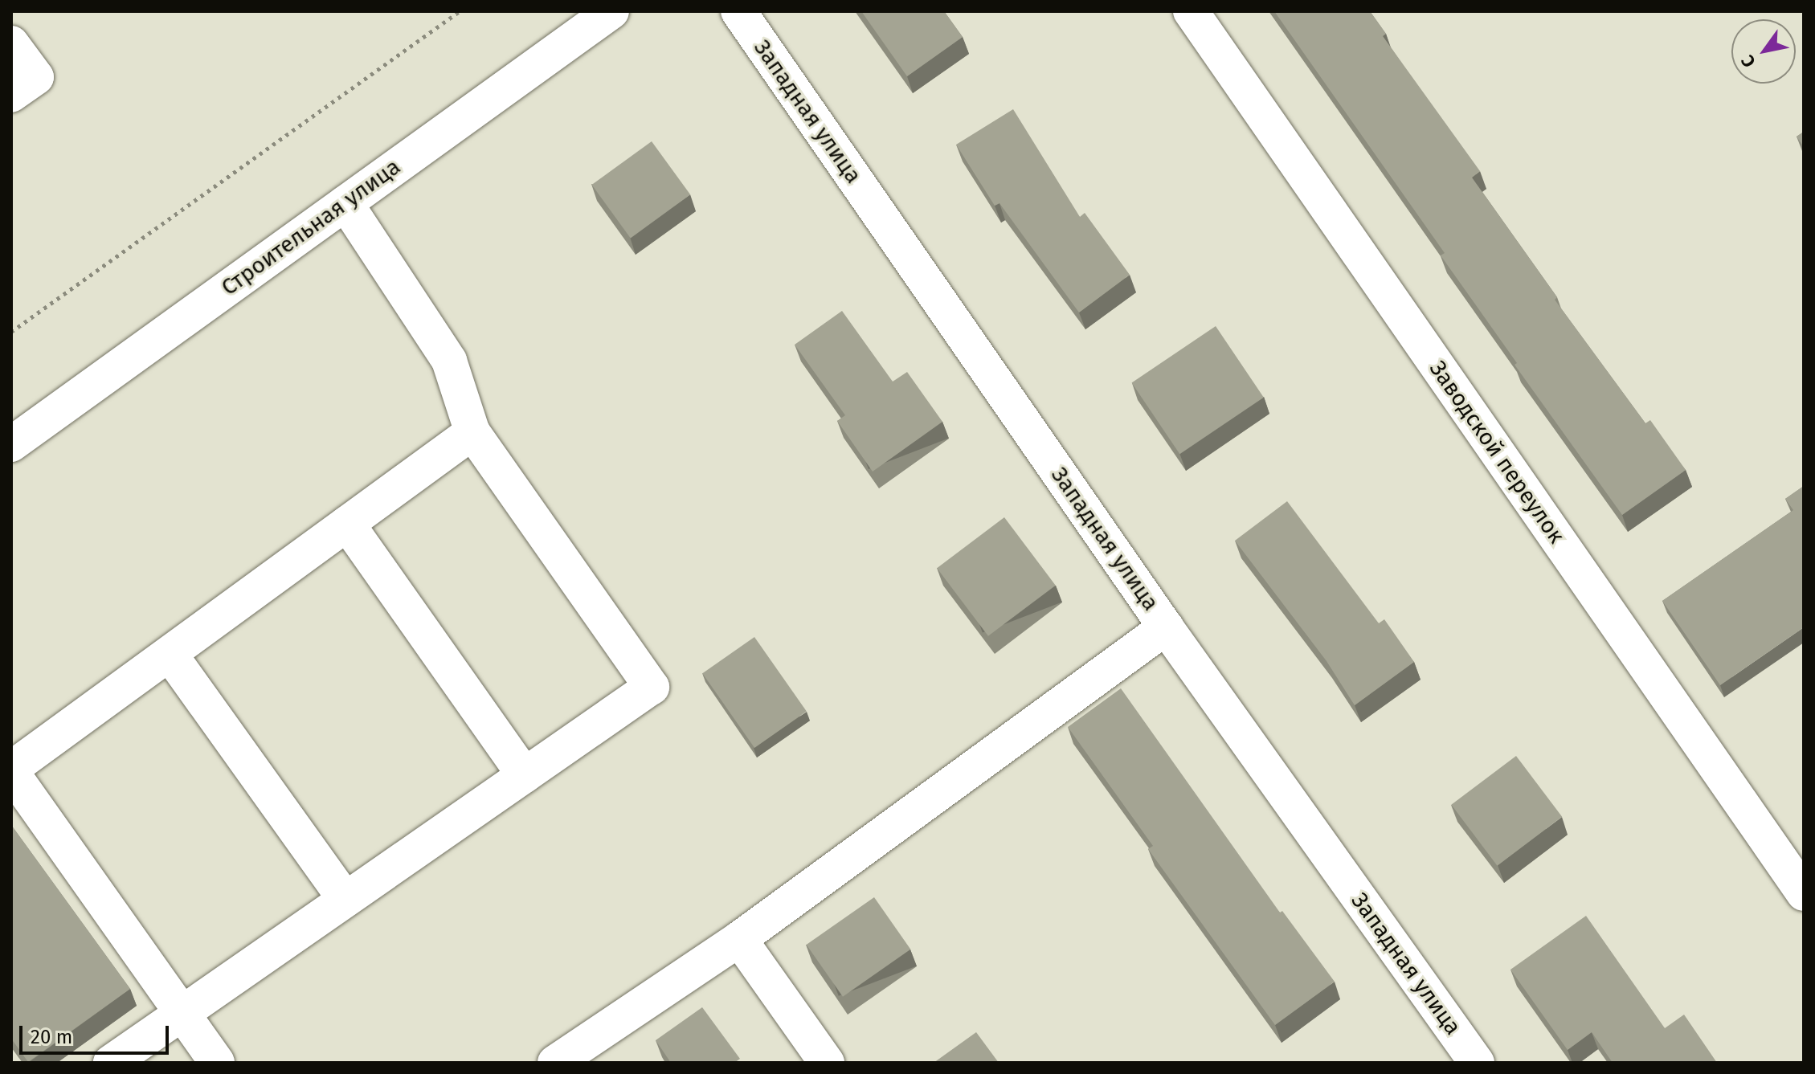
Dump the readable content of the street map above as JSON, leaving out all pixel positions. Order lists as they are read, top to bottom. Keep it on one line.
{"streets":{"street":["Западная улица","Строительная улица","Заводской переулок"]},"scale_bar":"20 m","north":"bottom left"}
